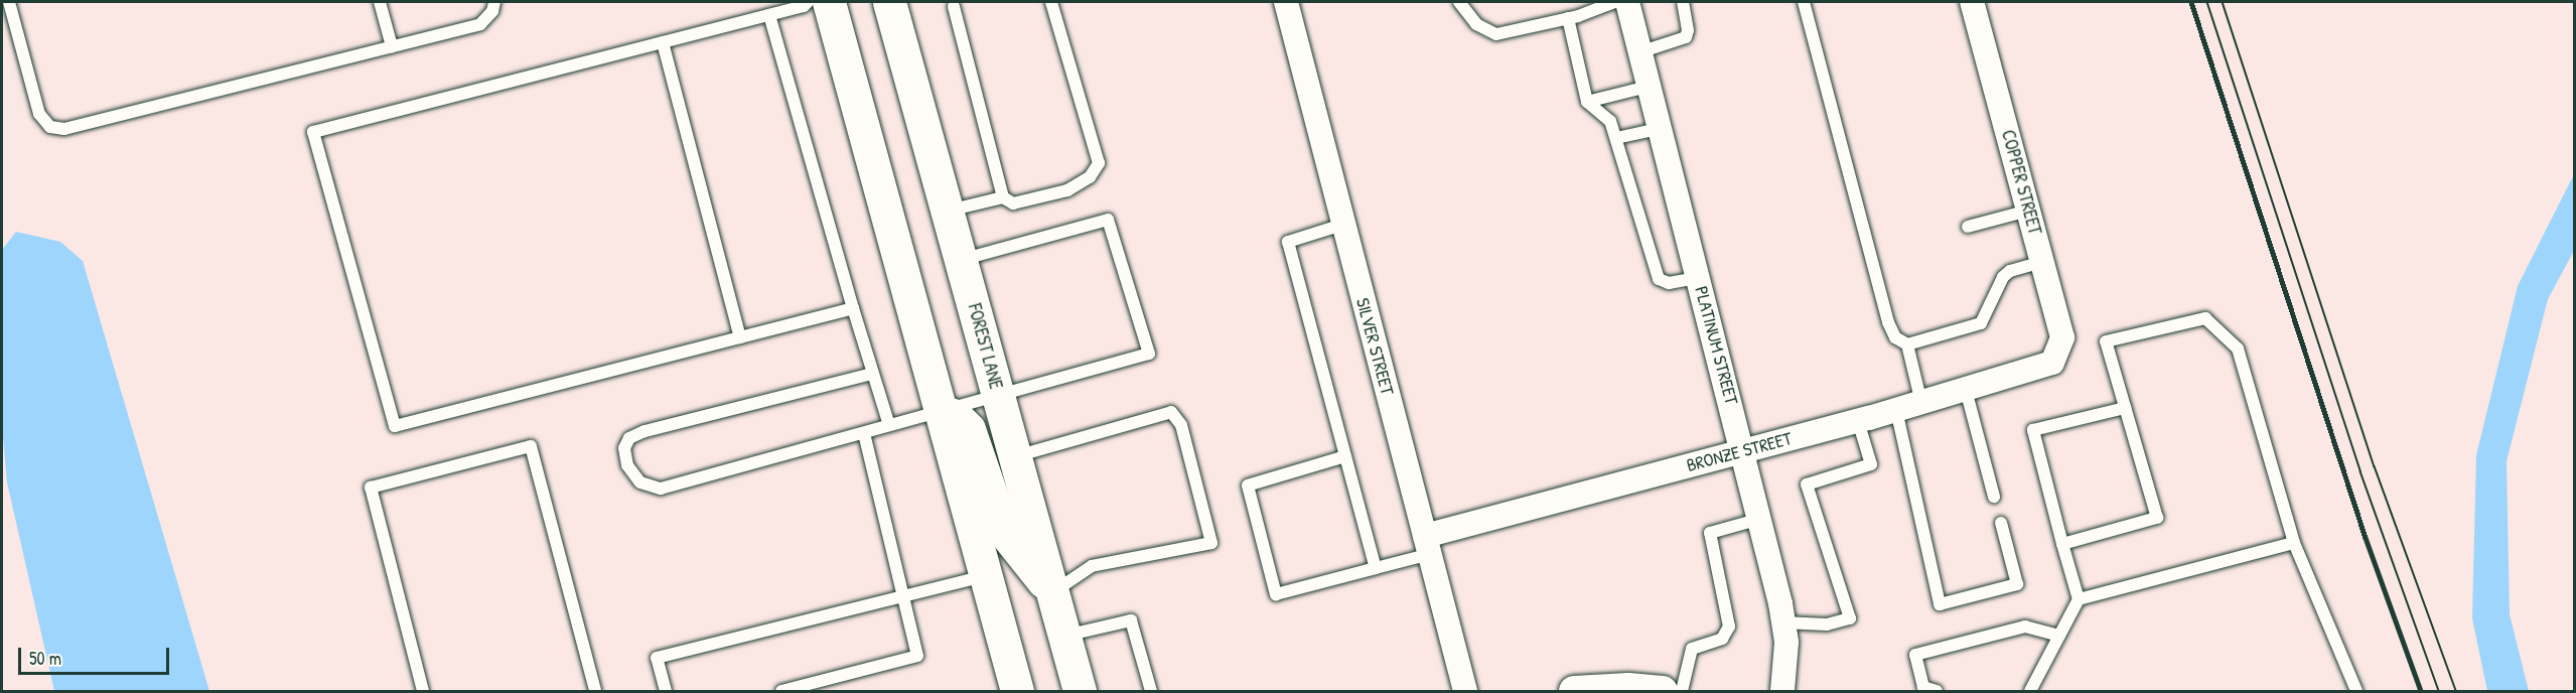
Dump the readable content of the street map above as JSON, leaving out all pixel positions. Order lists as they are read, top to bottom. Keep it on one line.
{"streets":{"main road":["FOREST LANE"],"street":["COPPER STREET","PLATINUM STREET","SILVER STREET","BRONZE STREET"]},"crossings":[["COPPER STREET","BRONZE STREET"],["PLATINUM STREET","BRONZE STREET"],["SILVER STREET","BRONZE STREET"]],"scale_bar":"50 m"}
